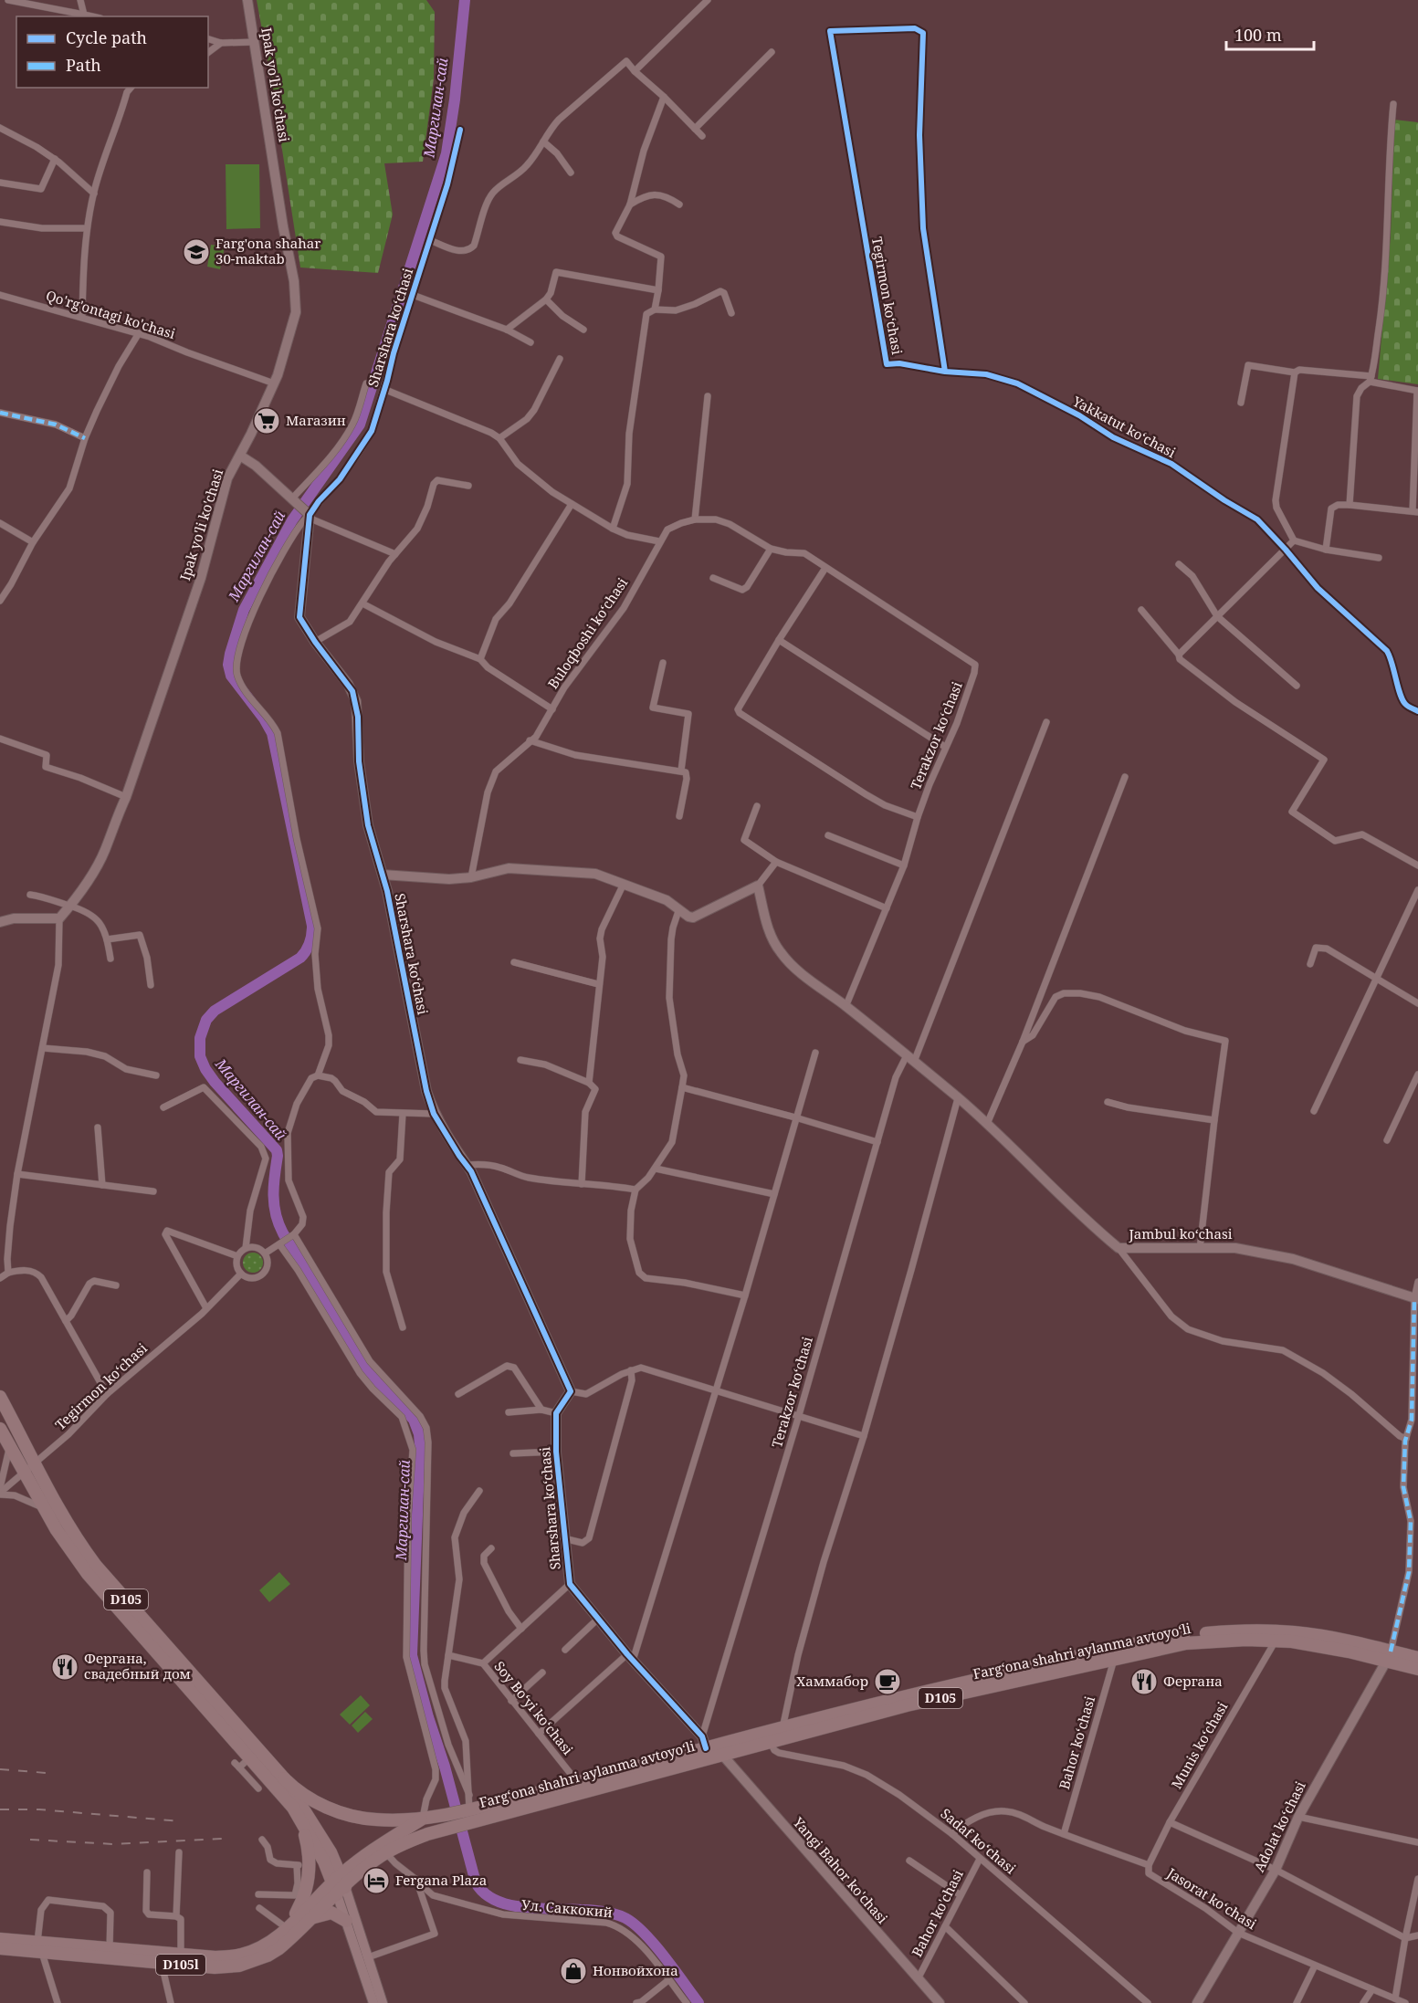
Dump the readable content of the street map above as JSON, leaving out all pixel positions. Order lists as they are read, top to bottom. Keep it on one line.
{"streets":{"highway":["D105","Farg‘ona shahri aylanma avtoyo‘li","D105l"],"street":["Ipak yo'li ko'chasi","Tegirmon koʻchasi","Qo'rg'ontagi ko'chasi","Sharshara koʻchasi","Yakkatut koʻchasi","Buloqboshi koʻchasi","Terakzor koʻchasi","Jambul koʻchasi","Soy Boʻyi koʻchasi","Bahor koʻchasi","Munis koʻchasi","Adolat koʻchasi","Sadaf koʻchasi","Yangi Bahor ko'chasi","Jasorat koʻchasi","Ул. Саккокий","Bahor ko'chasi"]},"crossings":[["Ipak yo'li ko'chasi","Qo'rg'ontagi ko'chasi"],["Tegirmon koʻchasi","Yakkatut koʻchasi"],["Tegirmon koʻchasi","D105"],["Sharshara koʻchasi","Terakzor koʻchasi"],["Sharshara koʻchasi","Farg‘ona shahri aylanma avtoyo‘li"],["Sharshara koʻchasi","Soy Boʻyi koʻchasi"],["Buloqboshi koʻchasi","Terakzor koʻchasi"],["Terakzor koʻchasi","Jambul koʻchasi"],["Terakzor koʻchasi","Farg‘ona shahri aylanma avtoyo‘li"],["D105","Farg‘ona shahri aylanma avtoyo‘li"],["D105","Ул. Саккокий"],["D105","D105l"],["Farg‘ona shahri aylanma avtoyo‘li","Soy Boʻyi koʻchasi"],["Farg‘ona shahri aylanma avtoyo‘li","Bahor koʻchasi"],["Farg‘ona shahri aylanma avtoyo‘li","Munis koʻchasi"],["Farg‘ona shahri aylanma avtoyo‘li","Adolat koʻchasi"],["Farg‘ona shahri aylanma avtoyo‘li","Sadaf koʻchasi"],["Farg‘ona shahri aylanma avtoyo‘li","Yangi Bahor ko'chasi"],["Bahor koʻchasi","Jasorat koʻchasi"],["Munis koʻchasi","Jasorat koʻchasi"],["Adolat koʻchasi","Jasorat koʻchasi"],["Sadaf koʻchasi","Jasorat koʻchasi"],["Sadaf koʻchasi","Bahor ko'chasi"],["Yangi Bahor ko'chasi","Bahor ko'chasi"]],"water":["Маргилан-сай"],"places":{"school or university":["Farg'ona shahar 30-maktab"],"supermarket":["Магазин"],"restaurant":["Фергана, свадебный дом","Фергана"],"cafe":["Хаммабор"],"hotel":["Fergana Plaza"],"shop":["Нонвойхона"]},"legend":["Cycle path","Path"],"scale_bar":"100 m"}
